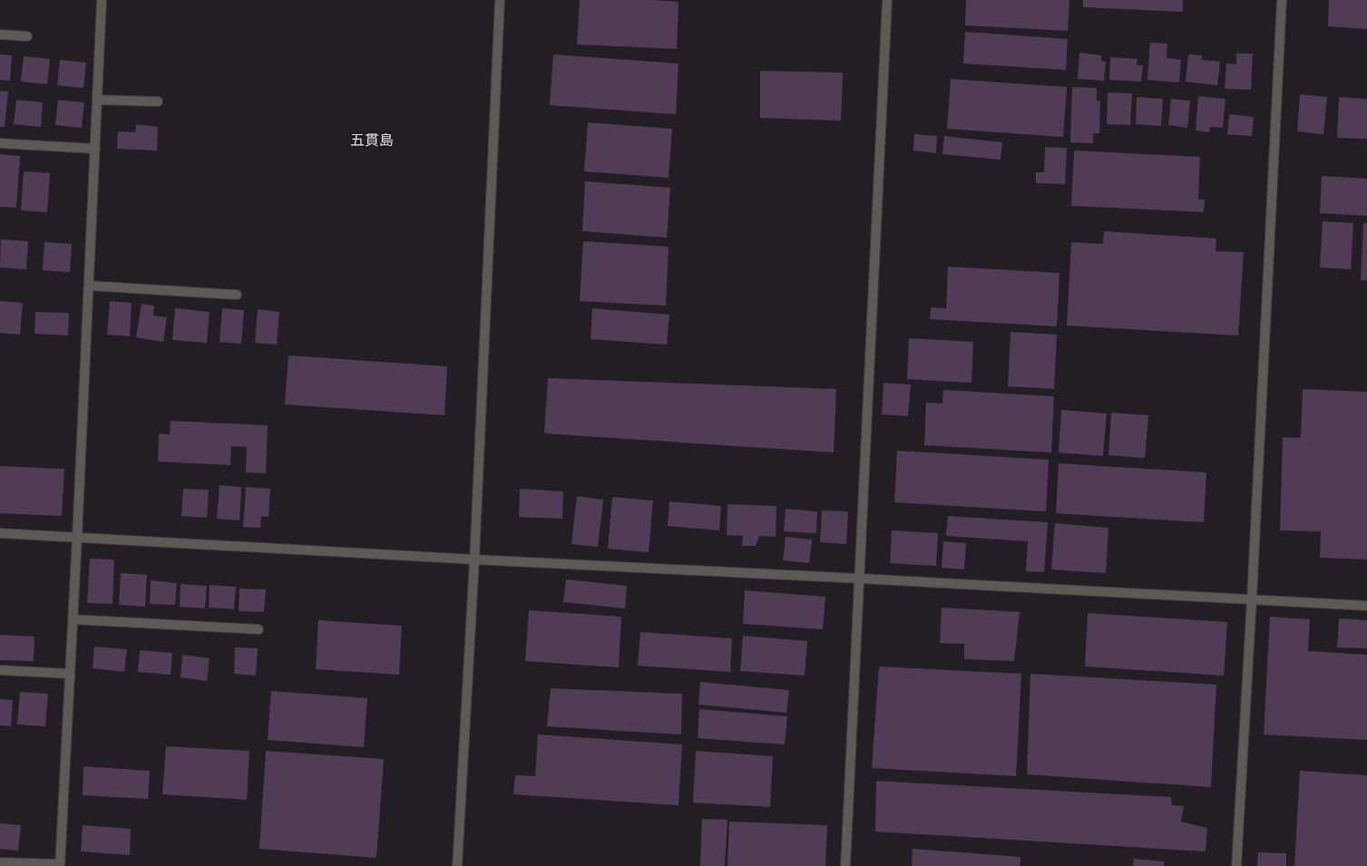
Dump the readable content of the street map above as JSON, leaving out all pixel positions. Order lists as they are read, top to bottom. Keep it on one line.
{"districts":["五貫島"]}
